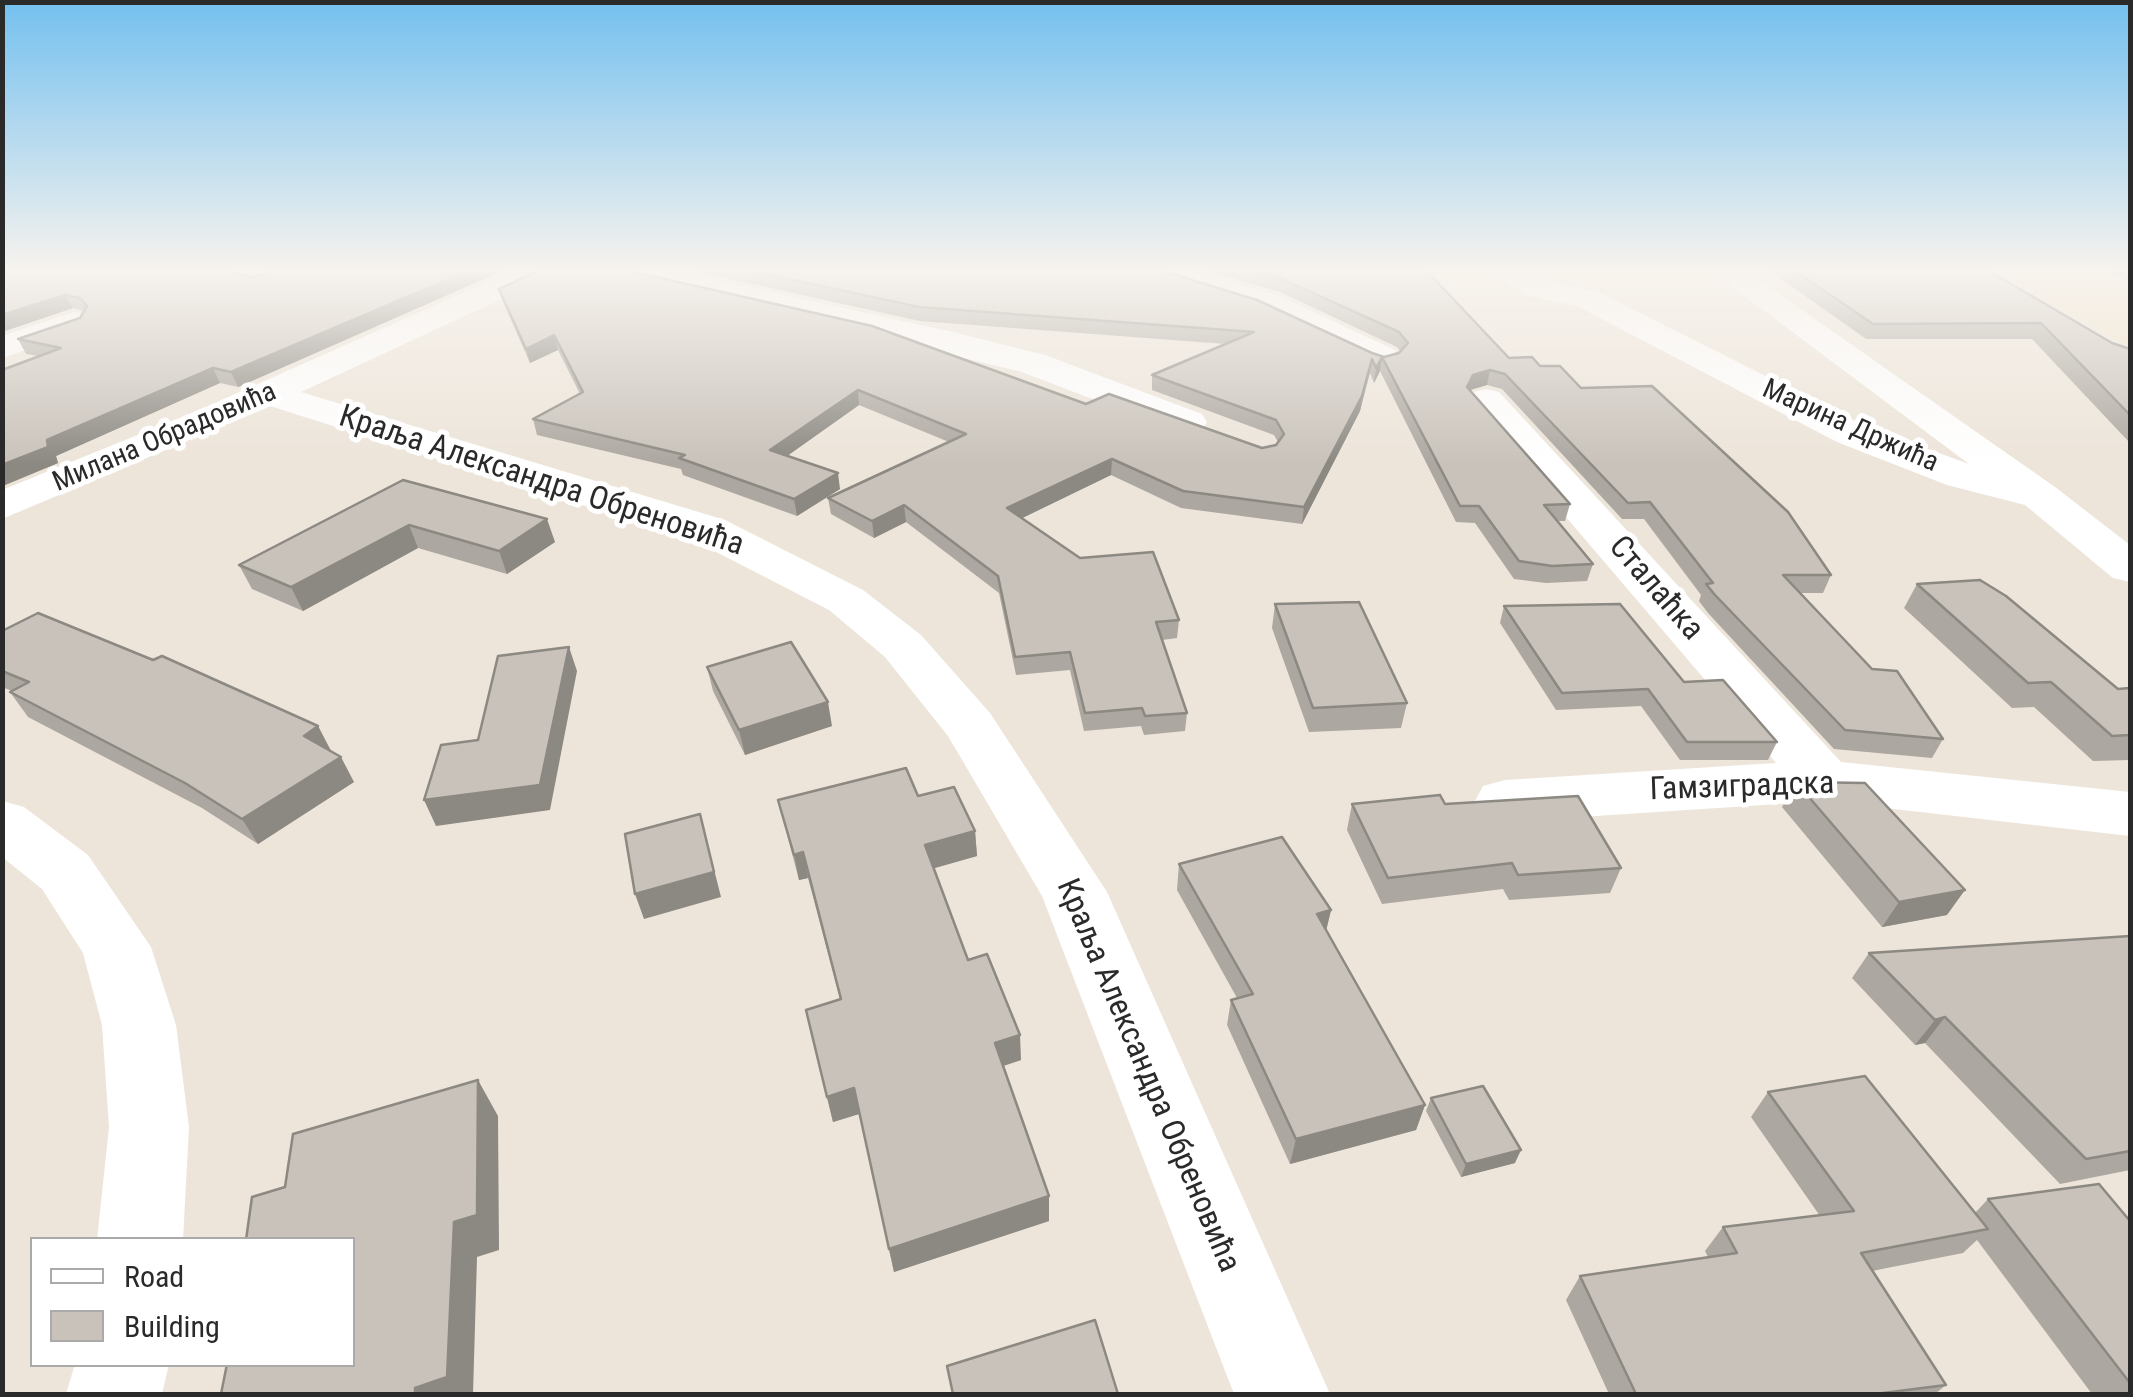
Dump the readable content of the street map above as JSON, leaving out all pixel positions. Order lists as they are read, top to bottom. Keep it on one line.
{"streets":{"street":["Марина Држића","Милана Обрадовића","Краља Александра Обреновића","Сталаћка","Гамзиградска"]},"crossings":[["Милана Обрадовића","Краља Александра Обреновића"],["Сталаћка","Гамзиградска"]],"legend":["Road","Building"]}
